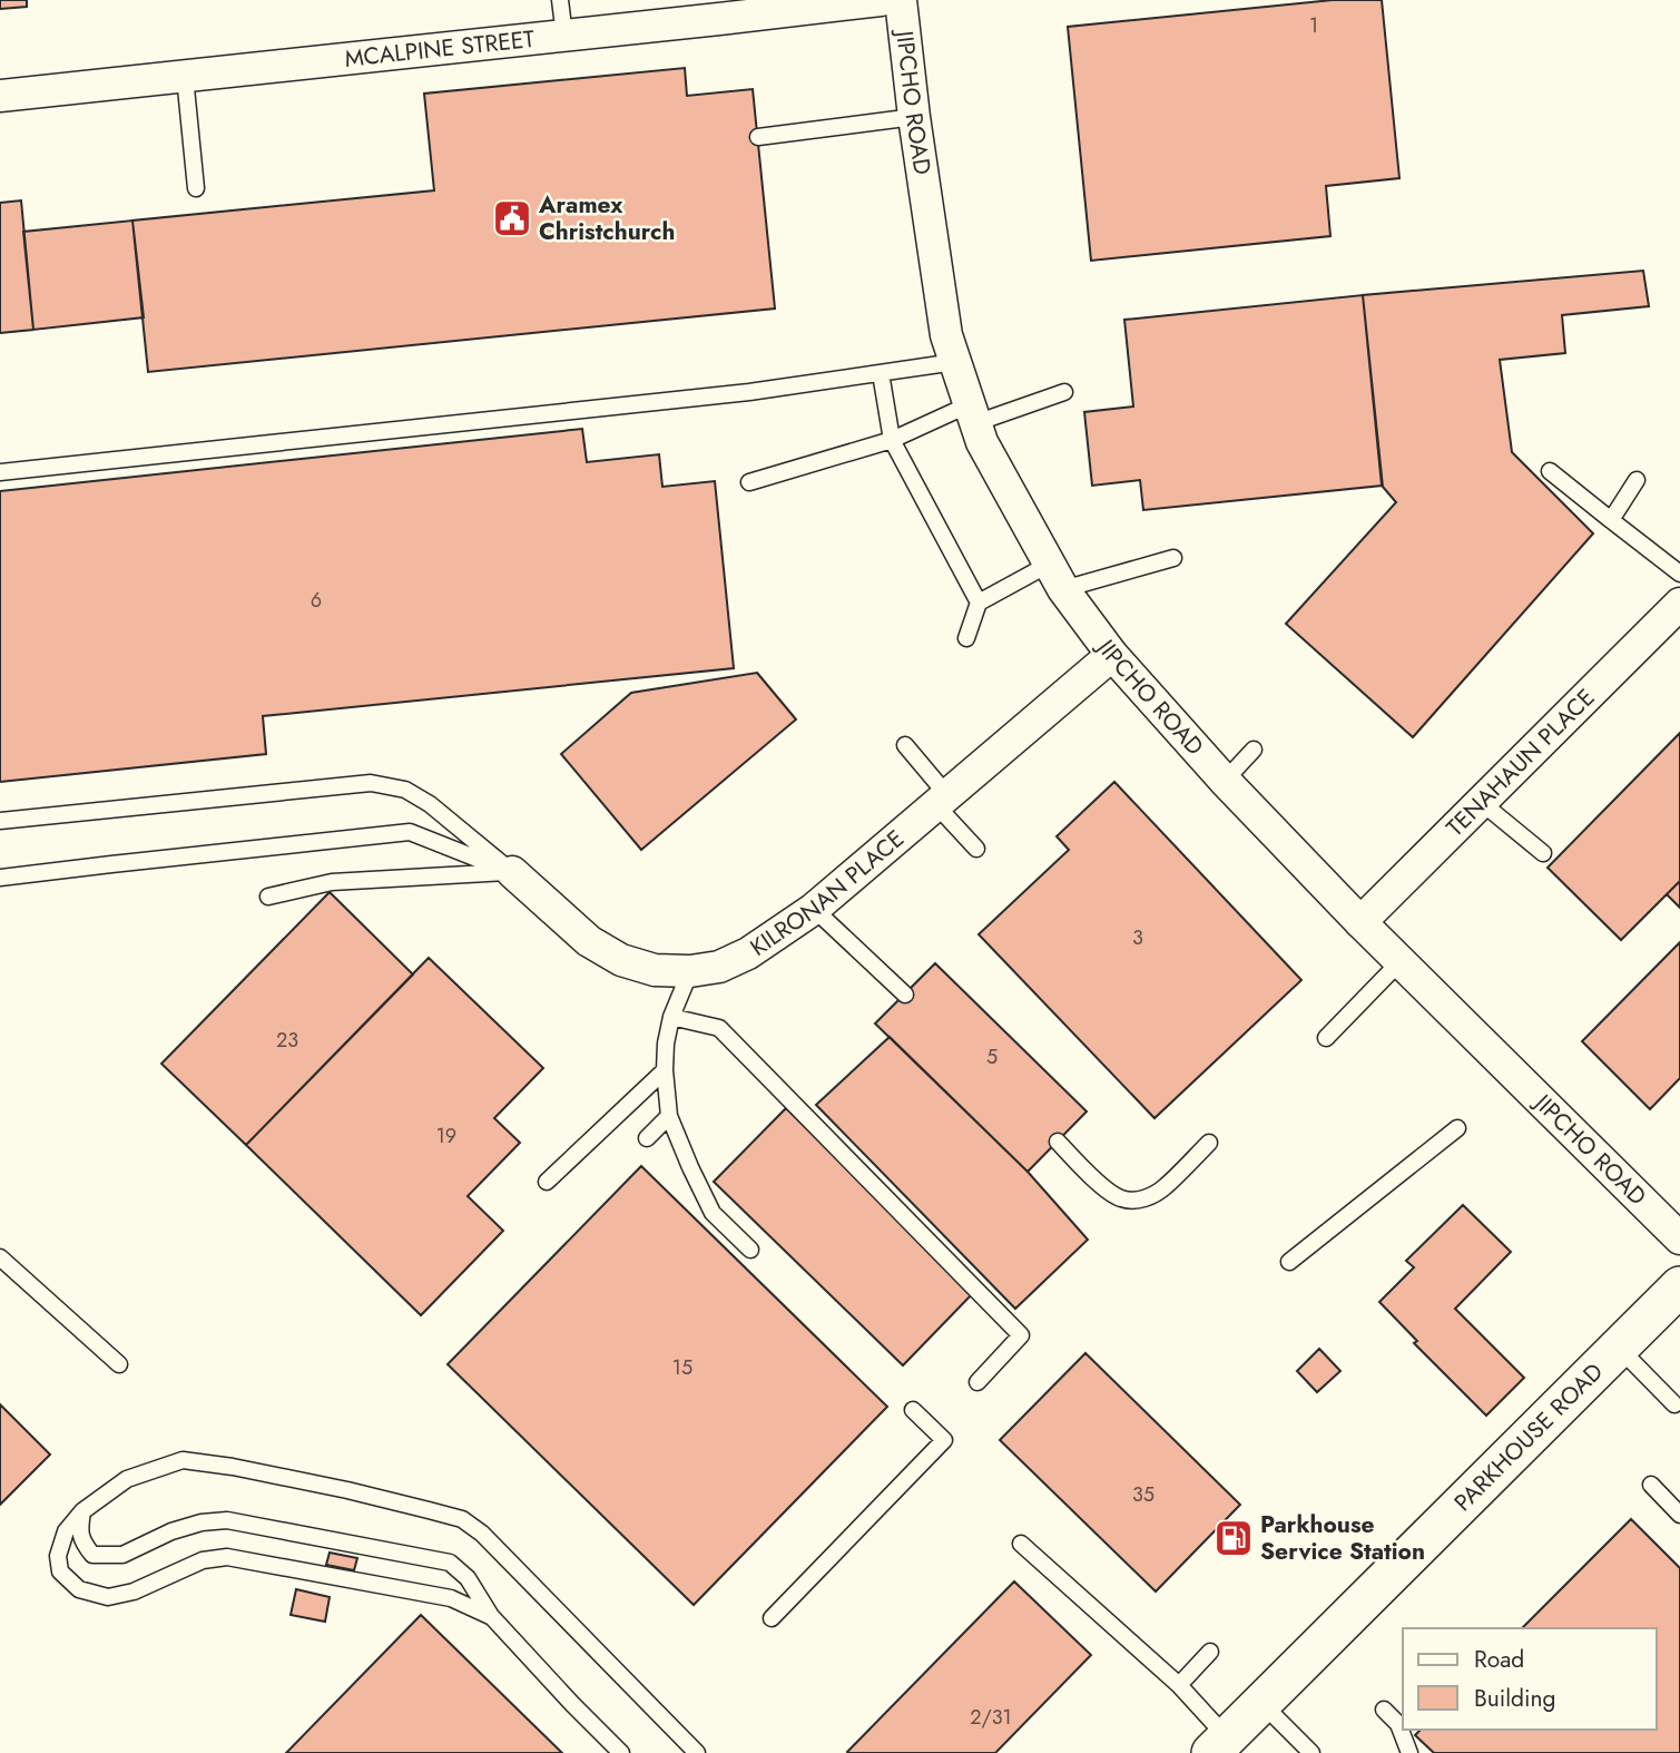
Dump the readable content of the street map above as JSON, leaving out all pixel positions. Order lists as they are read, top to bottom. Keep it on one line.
{"streets":{"street":["MCALPINE STREET","JIPCHO ROAD","TENAHAUN PLACE","KILRONAN PLACE","PARKHOUSE ROAD"]},"crossings":[["JIPCHO ROAD","TENAHAUN PLACE"],["JIPCHO ROAD","KILRONAN PLACE"]],"places":{"public building":["Aramex Christchurch"],"fuel station":["Parkhouse Service Station"]},"house_numbers":["1","6","3","23","5","19","15","35","2/31"],"legend":["Road","Building"]}
